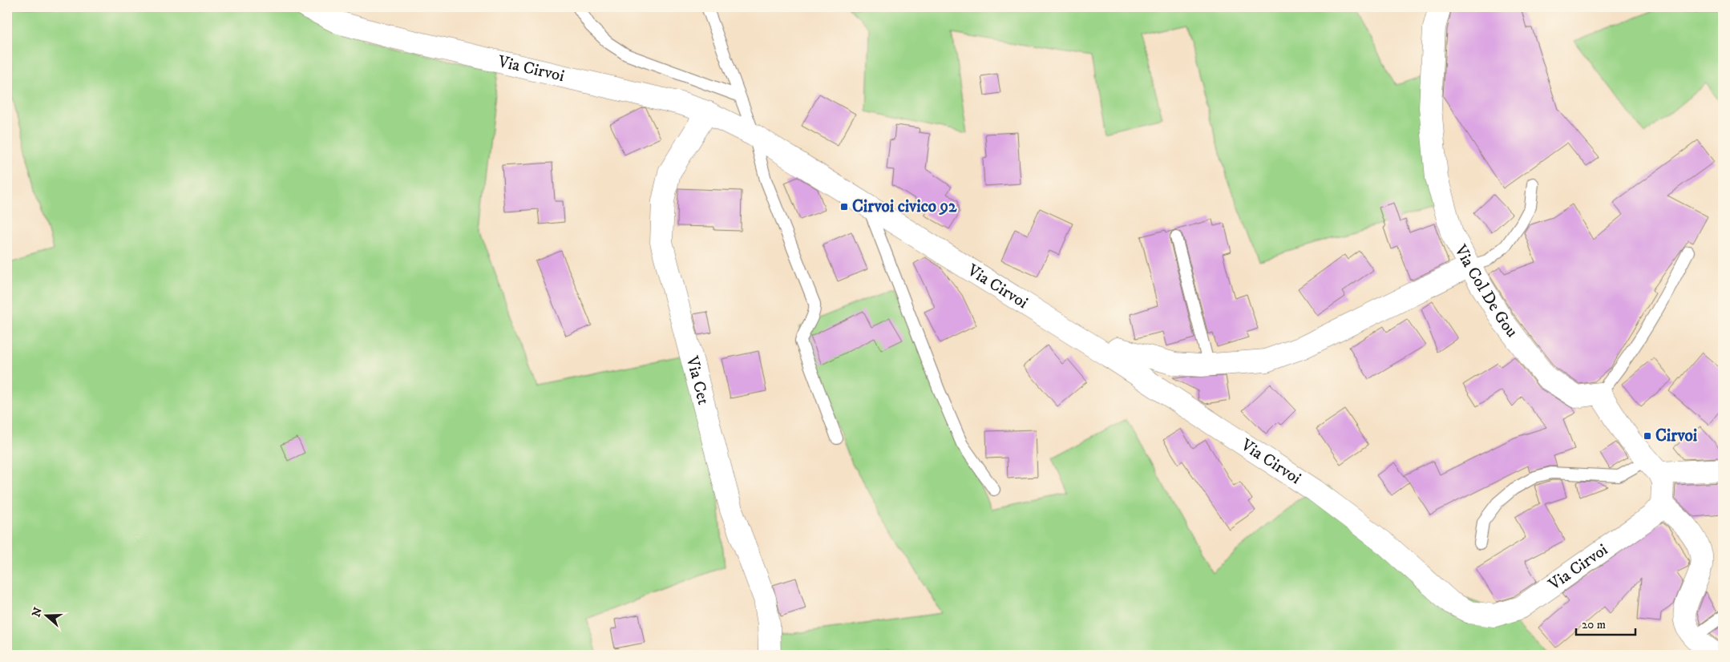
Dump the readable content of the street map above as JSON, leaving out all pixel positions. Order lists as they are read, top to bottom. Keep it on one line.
{"streets":{"street":["Via Cirvoi","Via Col De Gou","Via Cet"]},"crossings":[["Via Cirvoi","Via Cet"]],"places":{"transit":["Cirvoi civico 92","Cirvoi"]},"scale_bar":"20 m","north":"left"}
